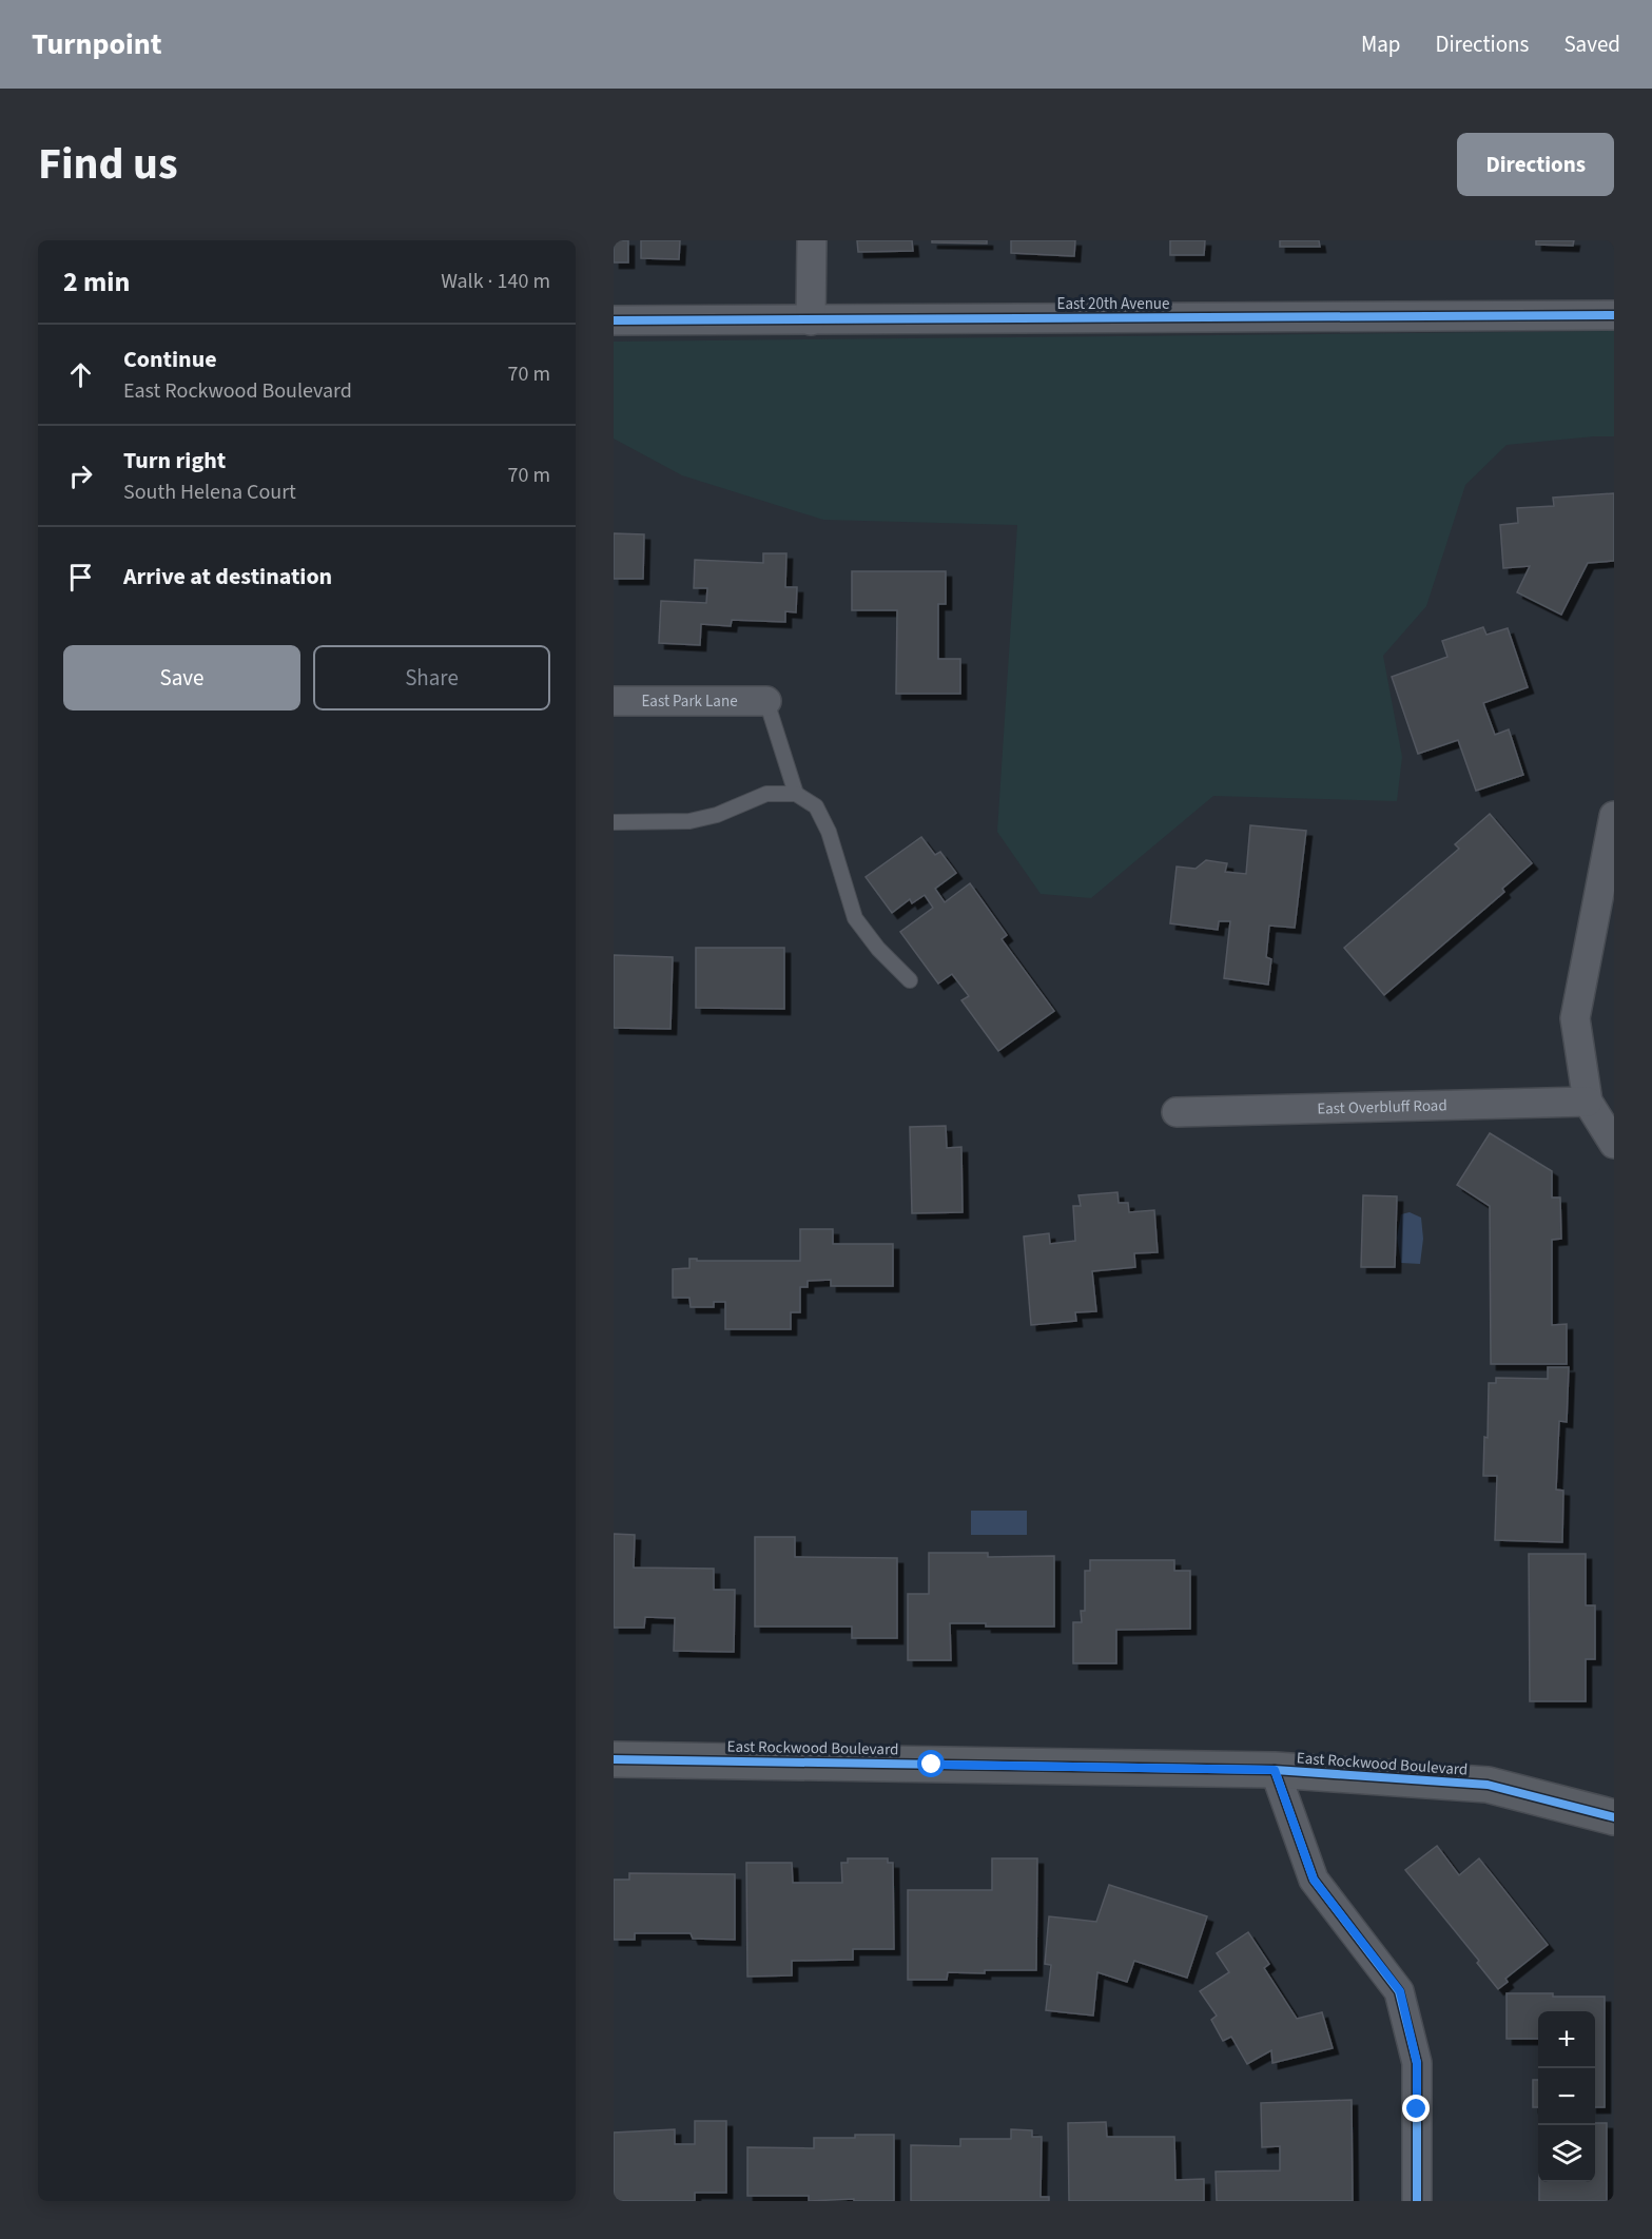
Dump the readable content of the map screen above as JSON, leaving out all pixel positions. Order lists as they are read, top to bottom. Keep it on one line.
{"streets":{"street":["East 20th Avenue","East Park Lane","East Overbluff Road","East Rockwood Boulevard"]},"page":{"header":"Turnpoint","nav":["Map","Directions","Saved"],"title":"Find us","buttons":["Directions",["Save","Share"]],"heading":["2 min","Walk · 140 m"],"list":[["Continue","East Rockwood Boulevard","70 m"],["Turn right","South Helena Court","70 m"],"Arrive at destination"],"map_buttons":["+","−"]}}
